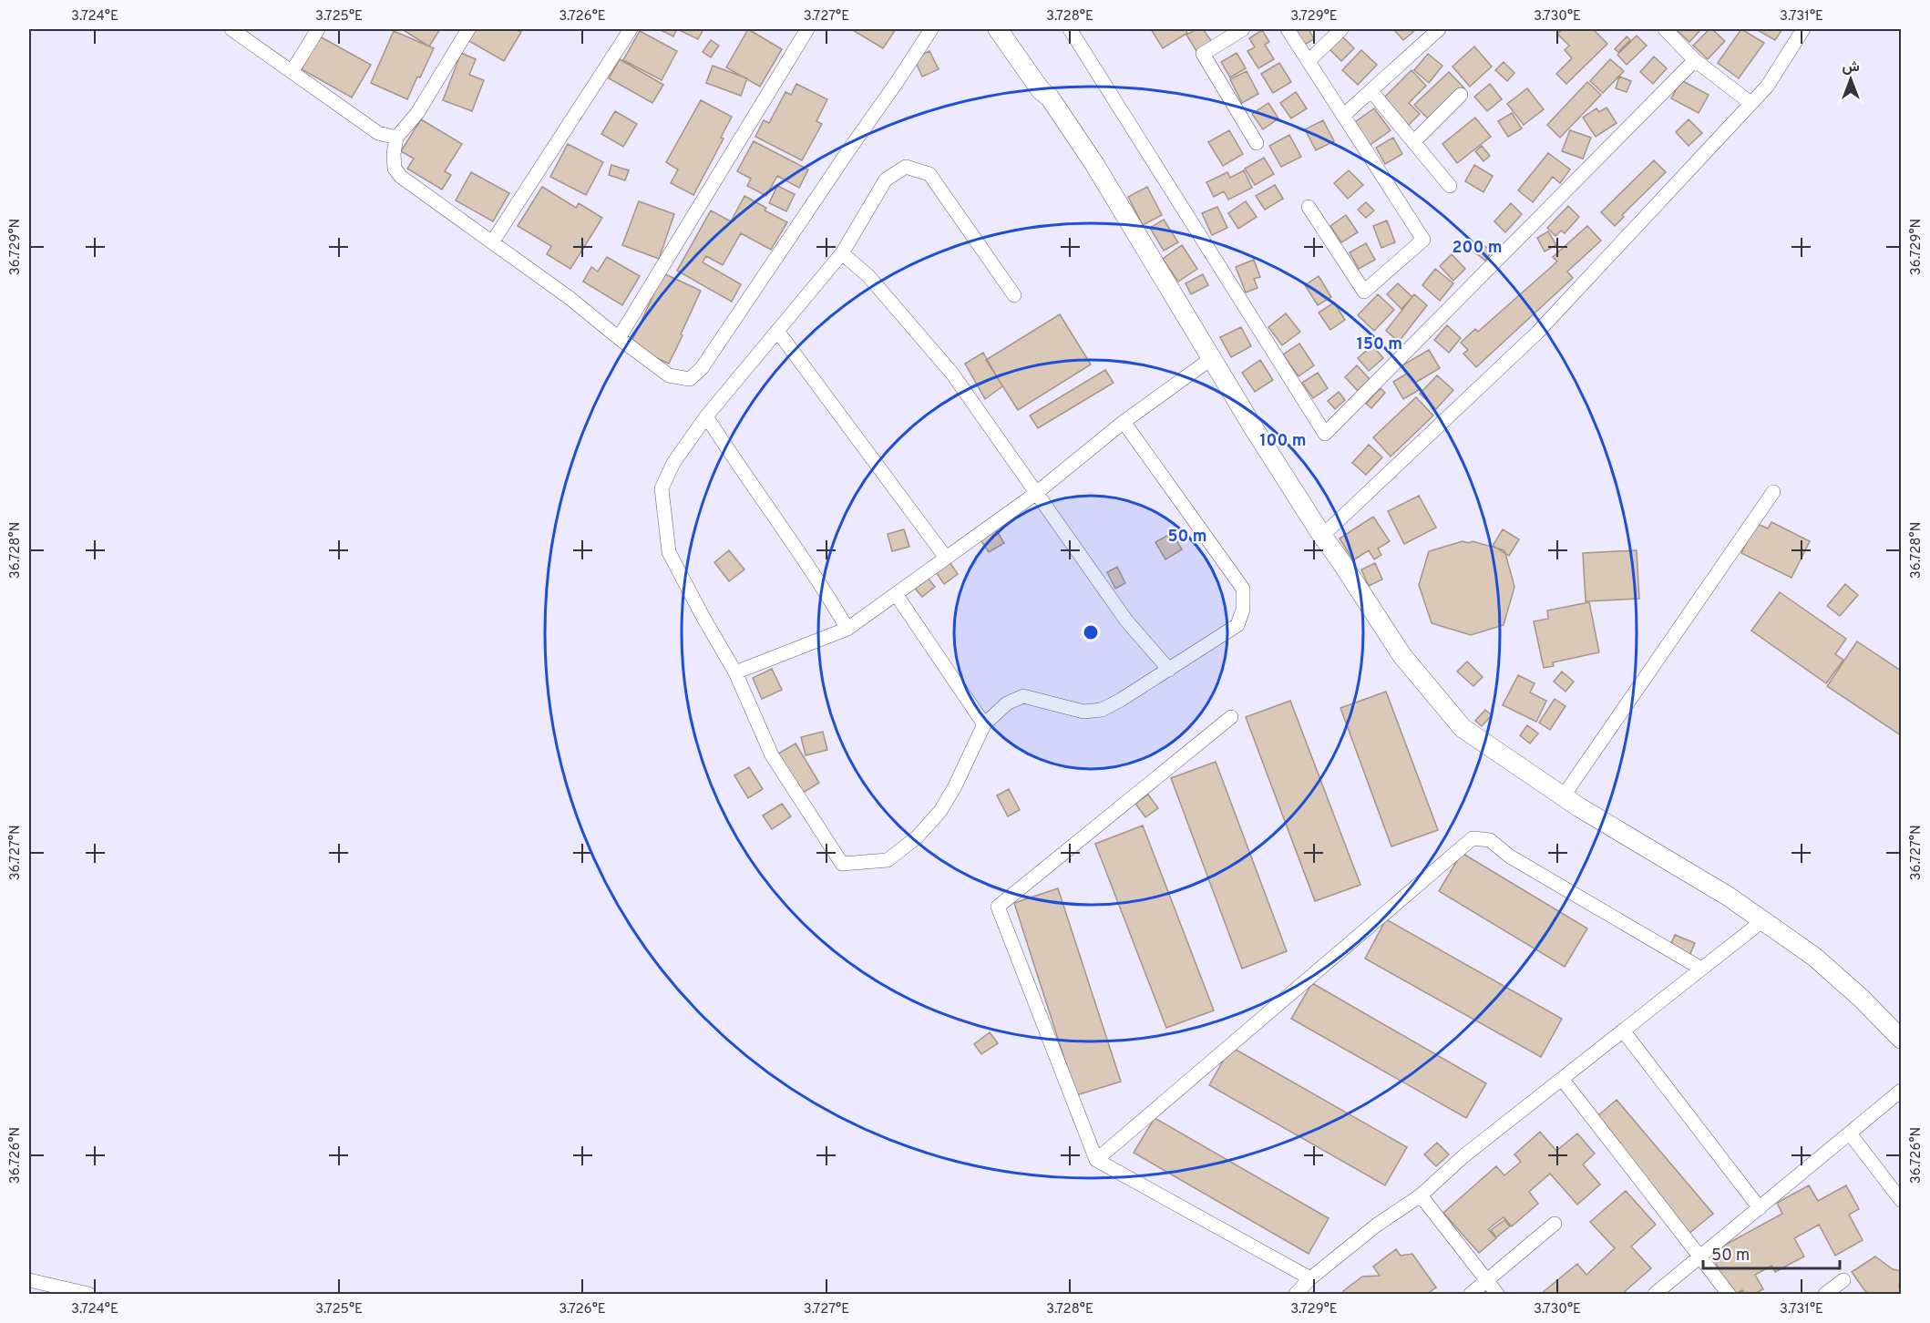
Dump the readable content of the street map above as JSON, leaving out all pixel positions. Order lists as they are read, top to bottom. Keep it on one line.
{"scale_bar":"50 m","north":"top","coordinates":["3.724°E","3.725°E","3.726°E","3.727°E","3.728°E","3.729°E","3.730°E","3.731°E","36.729°N","36.728°N","36.727°N","36.726°N"],"rings":["200 m","150 m","100 m","50 m"]}
